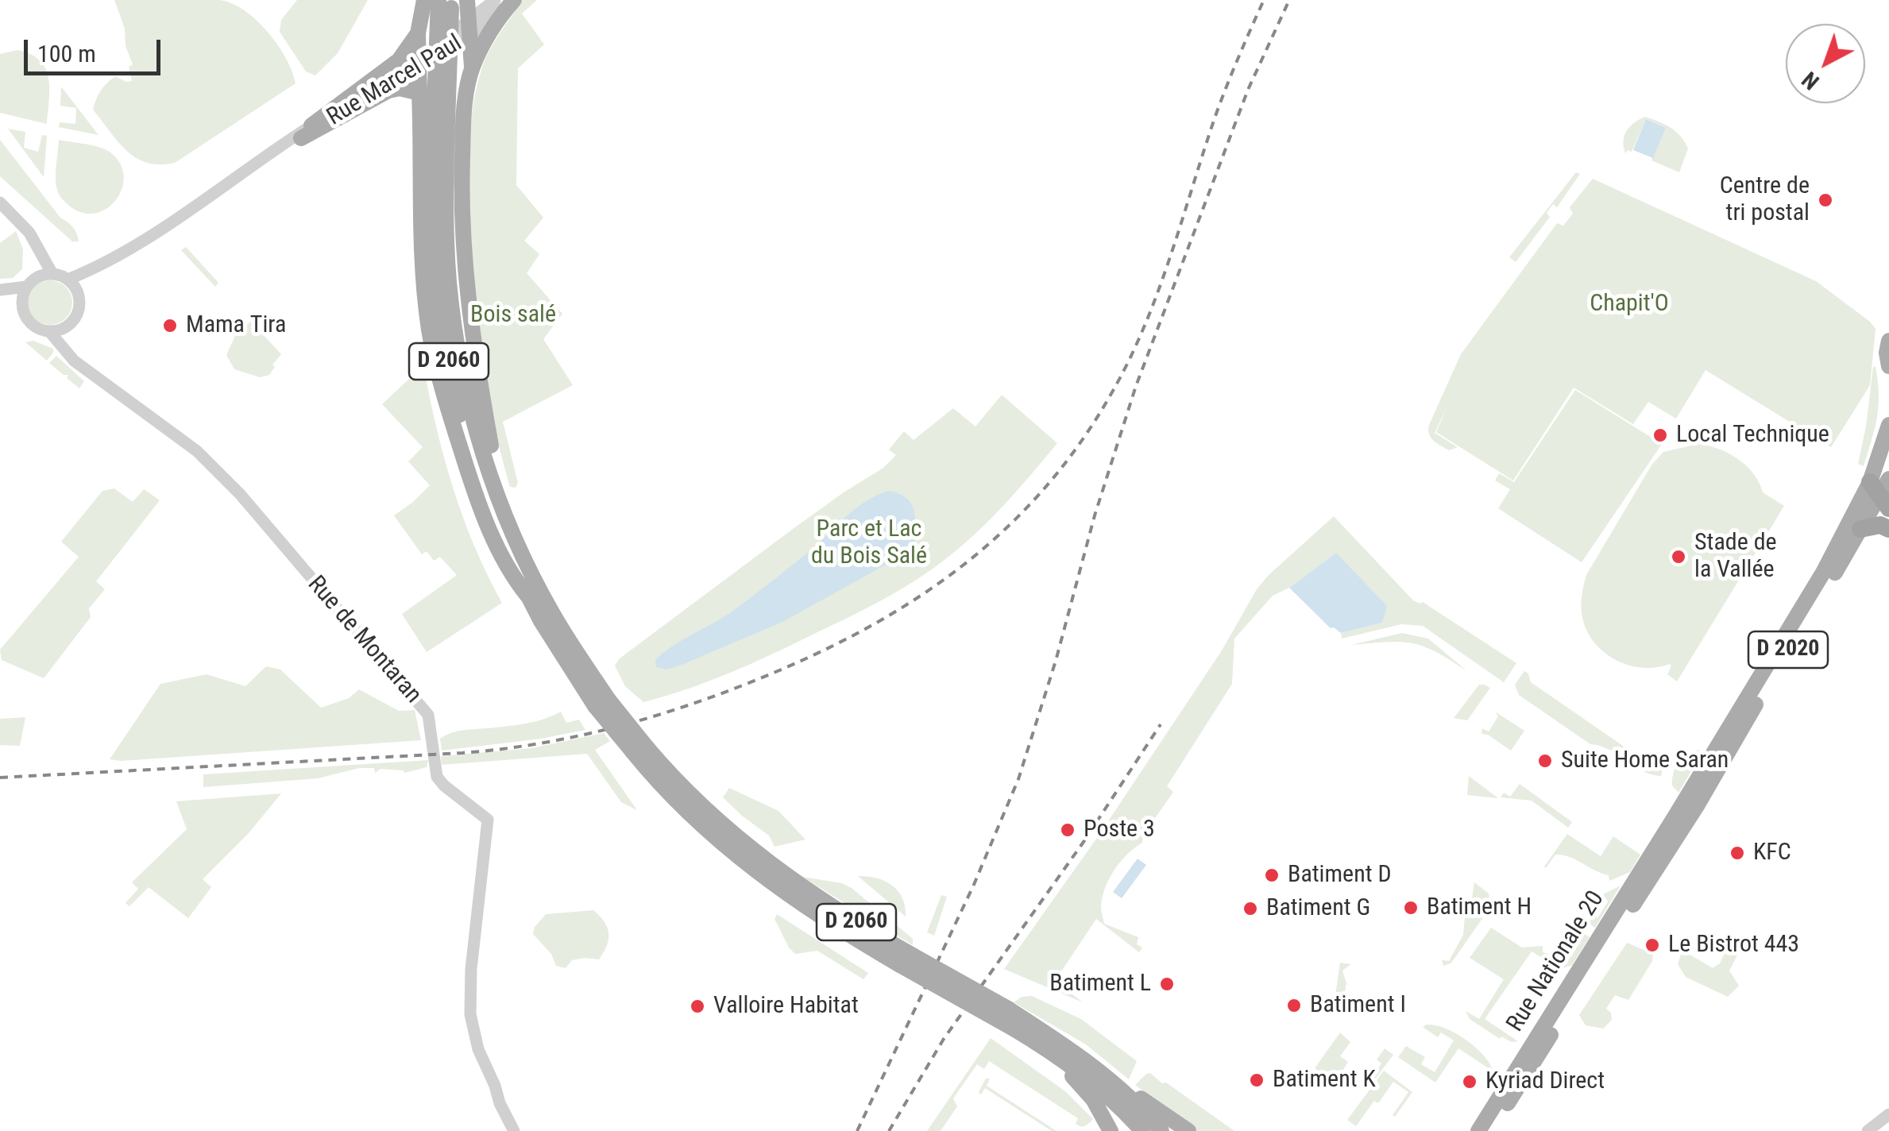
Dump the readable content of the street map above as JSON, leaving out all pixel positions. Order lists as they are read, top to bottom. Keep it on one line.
{"streets":{"main road":["D 2060","D 2020","Rue Nationale 20"],"street":["Rue Marcel Paul","Rue de Montaran"]},"crossings":[["Rue Marcel Paul","Rue de Montaran"]],"parks":["Chapit'O","Bois salé","Parc et Lac du Bois Salé"],"places":["Centre de tri postal","Mama Tira","Local Technique","Stade de la Vallée","Suite Home Saran","Poste 3","KFC","Batiment D","Batiment H","Batiment G","Le Bistrot 443","Batiment L","Batiment I","Valloire Habitat","Batiment K","Kyriad Direct"],"scale_bar":"100 m","north":"bottom left"}
